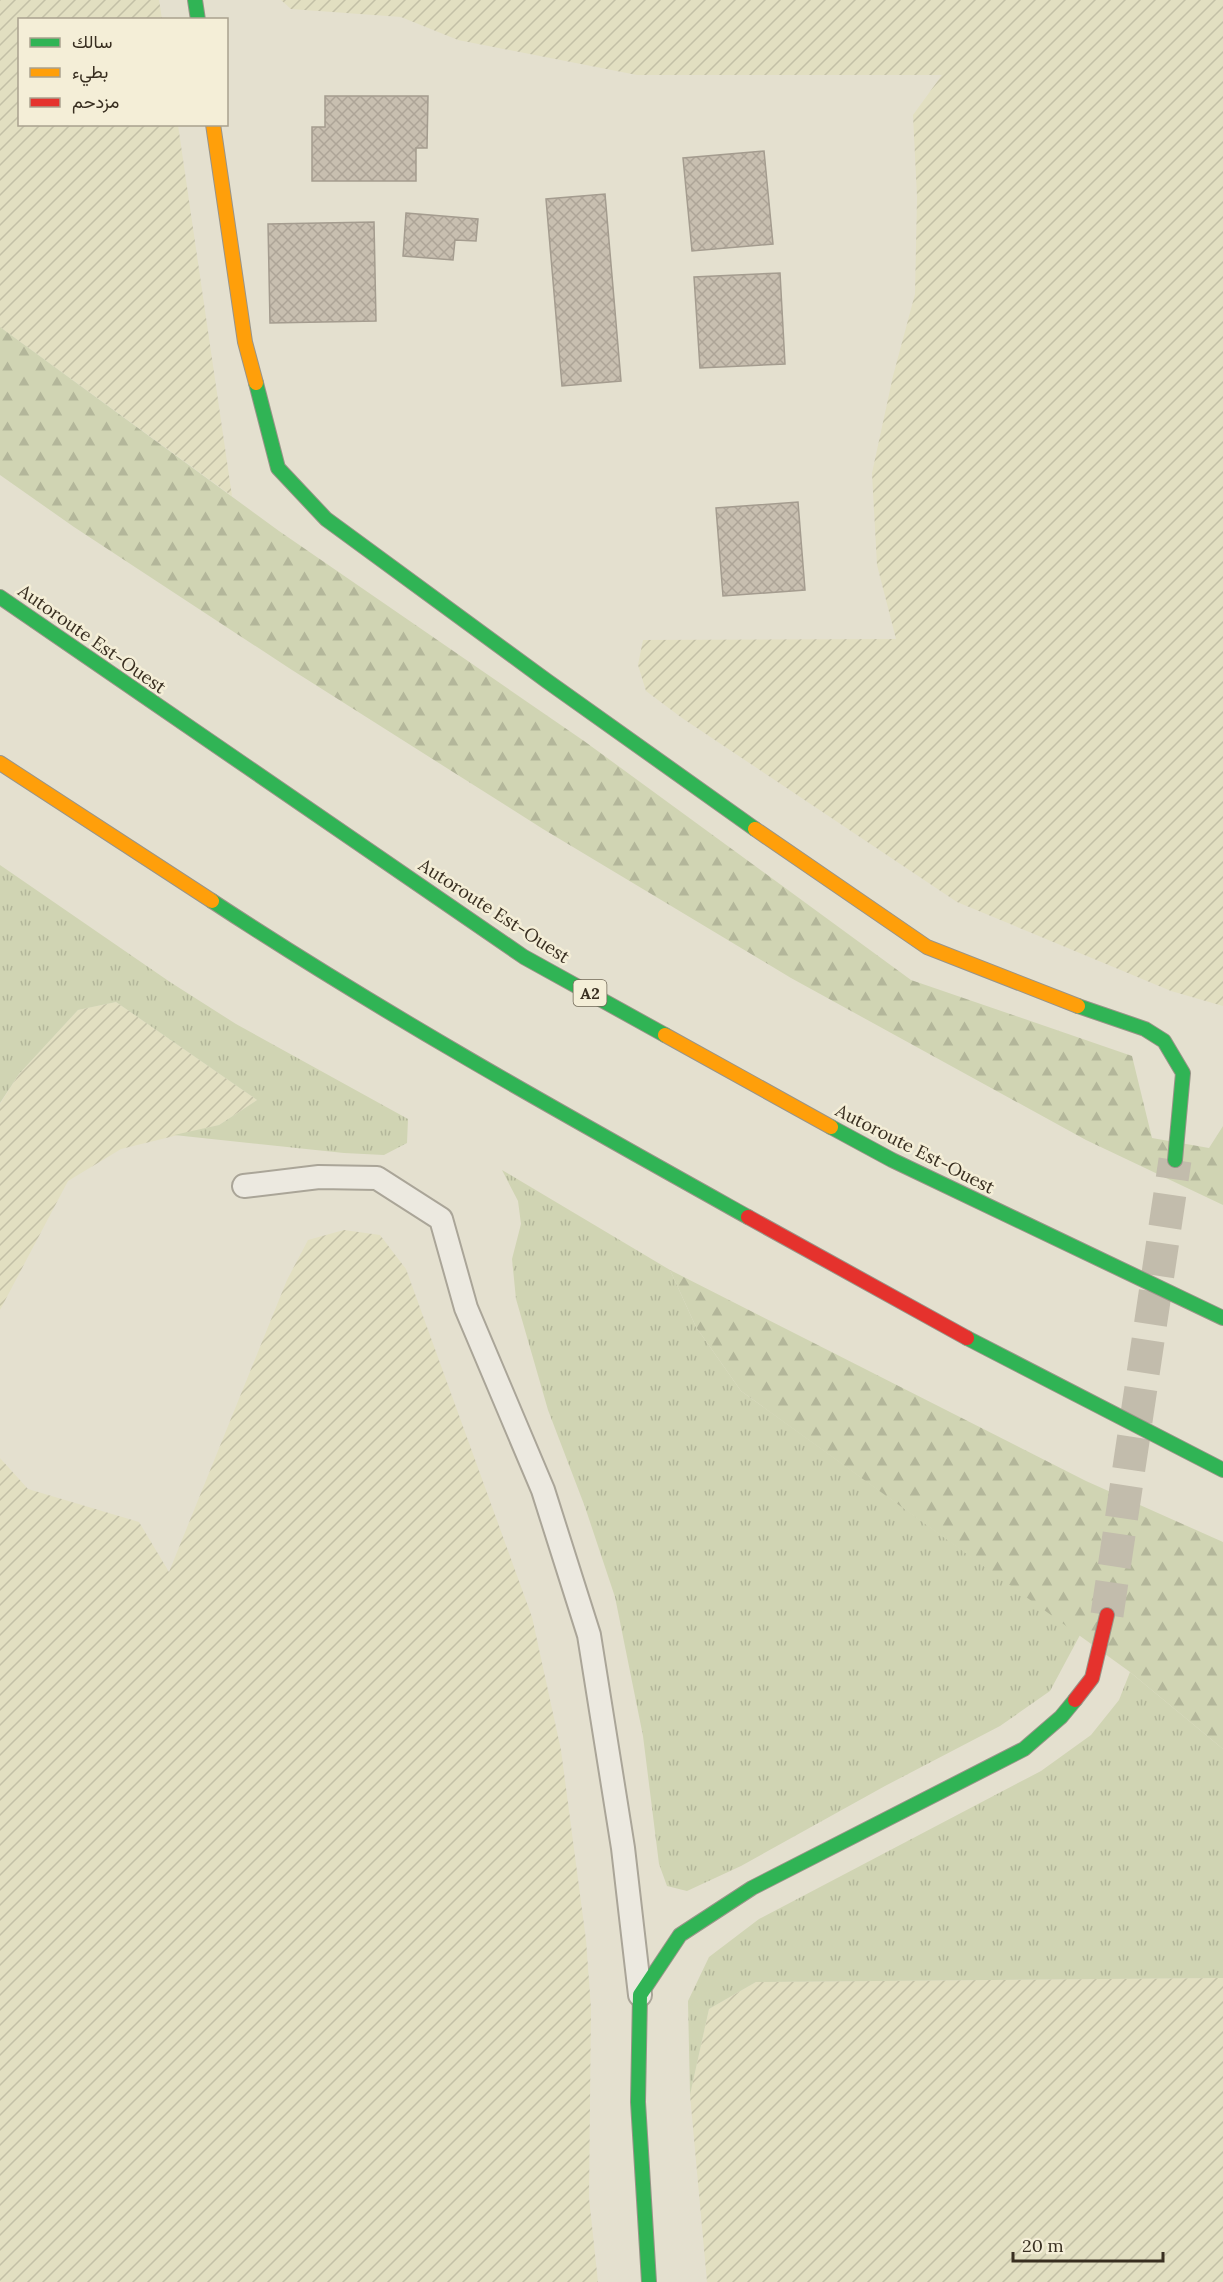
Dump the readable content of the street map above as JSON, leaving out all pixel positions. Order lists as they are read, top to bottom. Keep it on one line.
{"streets":{"main road":["Autoroute Est-Ouest","A2"]},"legend":["سالك","بطيء","مزدحم"],"scale_bar":"20 m"}
